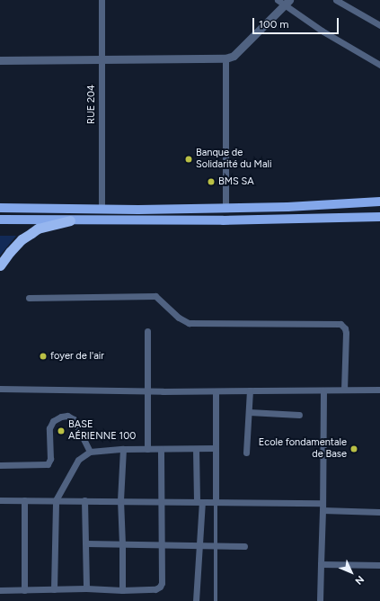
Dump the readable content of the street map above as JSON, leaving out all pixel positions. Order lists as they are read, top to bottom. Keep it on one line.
{"streets":{"street":["RUE 204"]},"places":["Banque de Solidarité du Mali","BMS SA","foyer de l'air","BASE AÉRIENNE 100","Ecole fondamentale de Base"],"scale_bar":"100 m","north":"bottom right"}
